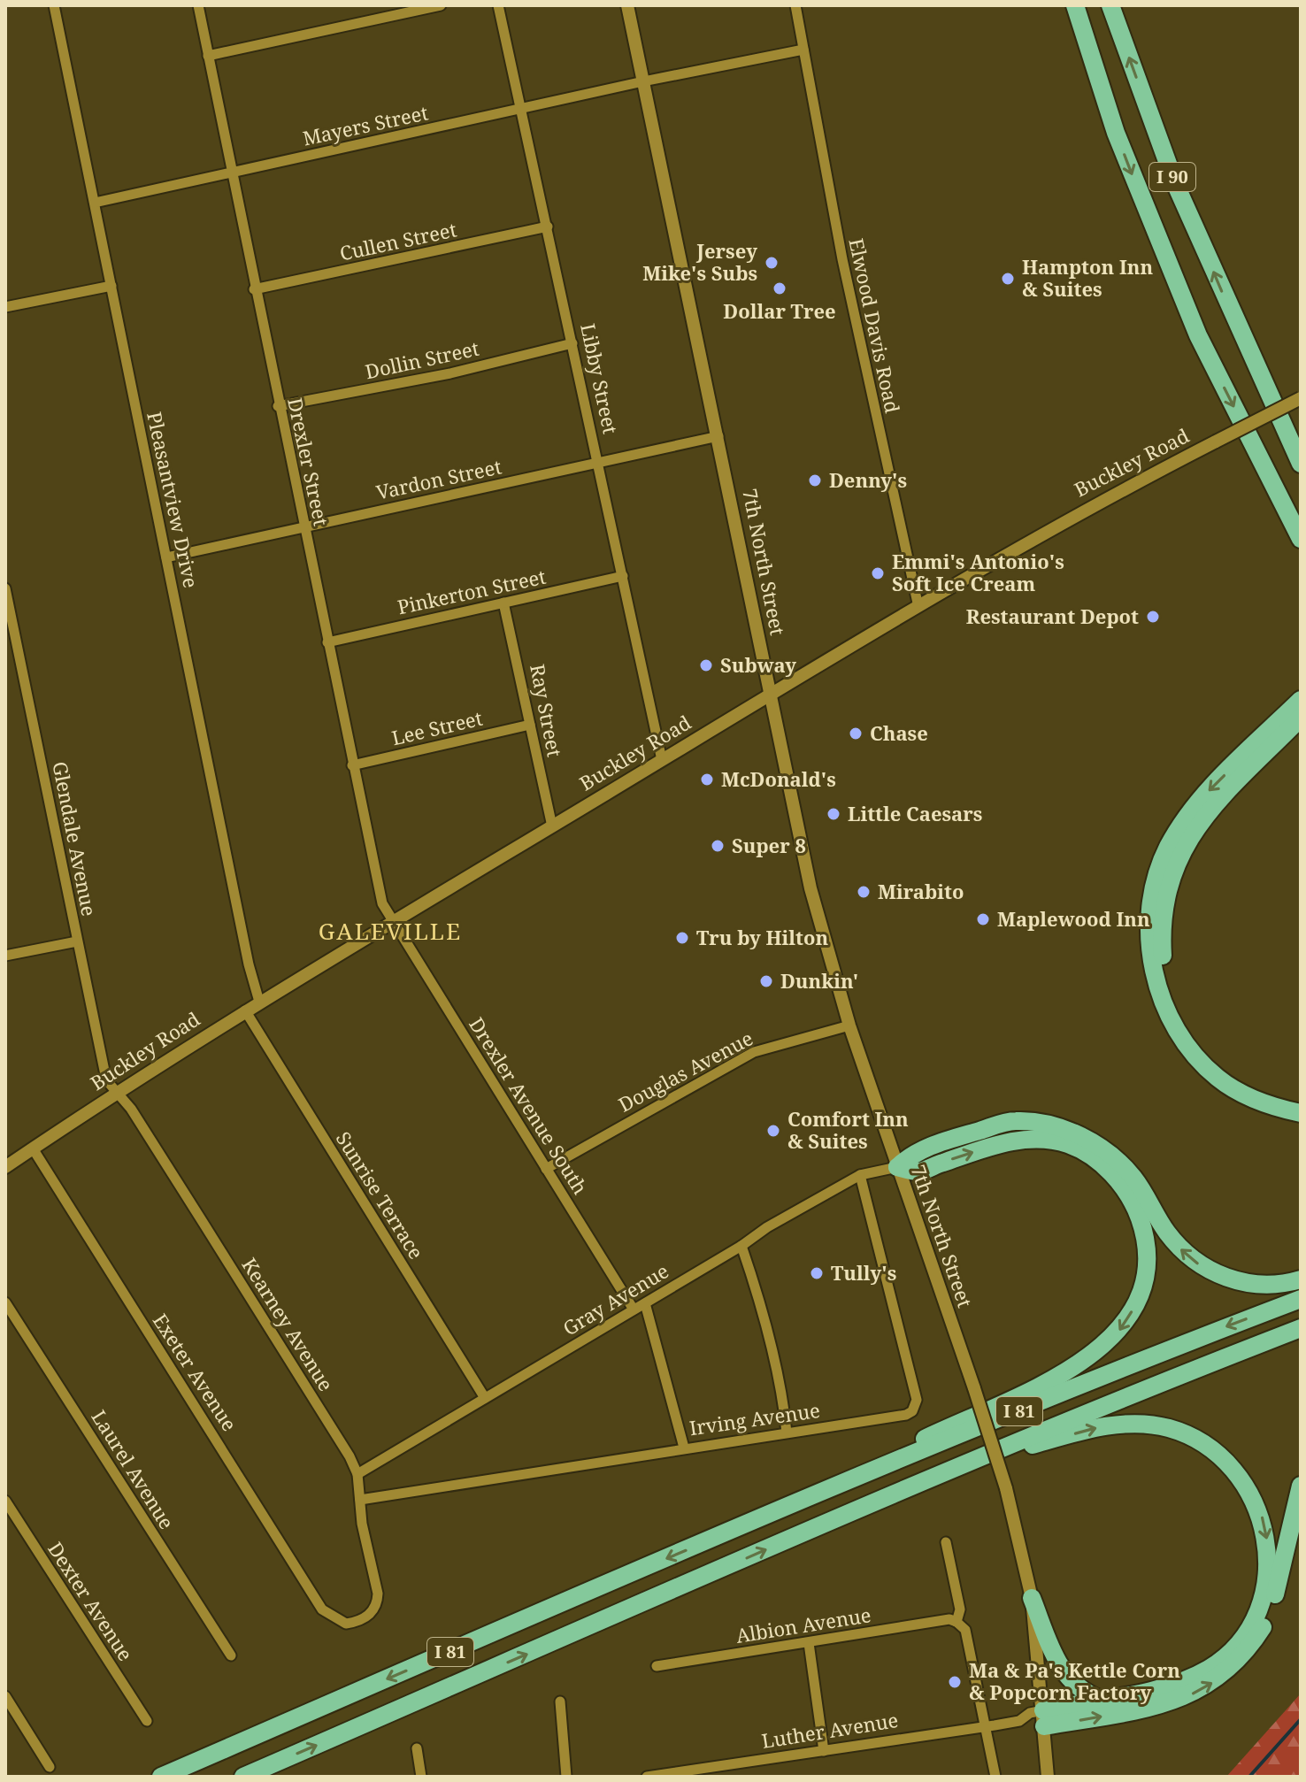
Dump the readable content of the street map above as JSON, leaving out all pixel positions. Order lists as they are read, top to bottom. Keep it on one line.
{"streets":{"highway":["I 90","I 81"],"street":["Mayers Street","Cullen Street","Elwood Davis Road","Dollin Street","Libby Street","Drexler Street","Buckley Road","Vardon Street","Pleasantview Drive","7th North Street","Pinkerton Street","Ray Street","Lee Street","Glendale Avenue","Douglas Avenue","Drexler Avenue South","Sunrise Terrace","Gray Avenue","Kearney Avenue","Exeter Avenue","Irving Avenue","Laurel Avenue","Dexter Avenue","Albion Avenue","Luther Avenue"]},"crossings":[["Mayers Street","Libby Street"],["Mayers Street","Drexler Street"],["Mayers Street","Pleasantview Drive"],["Mayers Street","7th North Street"],["Cullen Street","Libby Street"],["Cullen Street","Drexler Street"],["Elwood Davis Road","Buckley Road"],["Dollin Street","Libby Street"],["Dollin Street","Drexler Street"],["Libby Street","Buckley Road"],["Libby Street","Vardon Street"],["Libby Street","Pinkerton Street"],["Drexler Street","Buckley Road"],["Drexler Street","Vardon Street"],["Drexler Street","Pinkerton Street"],["Drexler Street","Lee Street"],["Drexler Street","Drexler Avenue South"],["Buckley Road","Pleasantview Drive"],["Buckley Road","7th North Street"],["Buckley Road","Ray Street"],["Buckley Road","Glendale Avenue"],["Buckley Road","Drexler Avenue South"],["Buckley Road","Sunrise Terrace"],["Buckley Road","Kearney Avenue"],["Buckley Road","Exeter Avenue"],["Vardon Street","Pleasantview Drive"],["Vardon Street","7th North Street"],["7th North Street","Douglas Avenue"],["7th North Street","Gray Avenue"],["7th North Street","Luther Avenue"],["Pinkerton Street","Ray Street"],["Ray Street","Lee Street"],["Glendale Avenue","Kearney Avenue"],["Douglas Avenue","Drexler Avenue South"],["Drexler Avenue South","Gray Avenue"],["Sunrise Terrace","Gray Avenue"],["Gray Avenue","Kearney Avenue"],["Gray Avenue","Irving Avenue"],["Kearney Avenue","Exeter Avenue"],["Kearney Avenue","Irving Avenue"]],"districts":["GALEVILLE"],"places":["Jersey Mike's Subs","Hampton Inn & Suites","Dollar Tree","Denny's","Emmi's Antonio's Soft Ice Cream","Restaurant Depot","Subway","Chase","McDonald's","Little Caesars","Super 8","Mirabito","Maplewood Inn","Tru by Hilton","Dunkin'","Comfort Inn & Suites","Tully's","Ma & Pa's Kettle Corn & Popcorn Factory"]}
